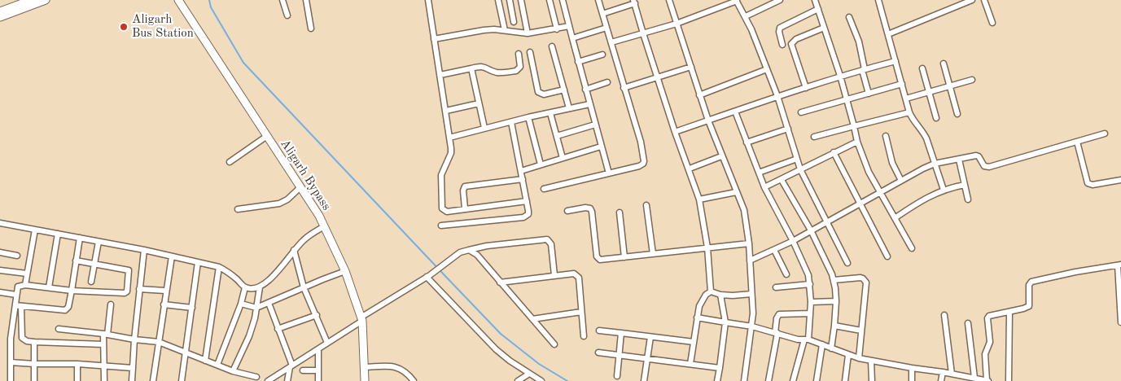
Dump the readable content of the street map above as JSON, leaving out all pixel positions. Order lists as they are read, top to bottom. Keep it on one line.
{"streets":{"main road":["Aligarh Bypass"]},"places":["Aligarh Bus Station"]}
